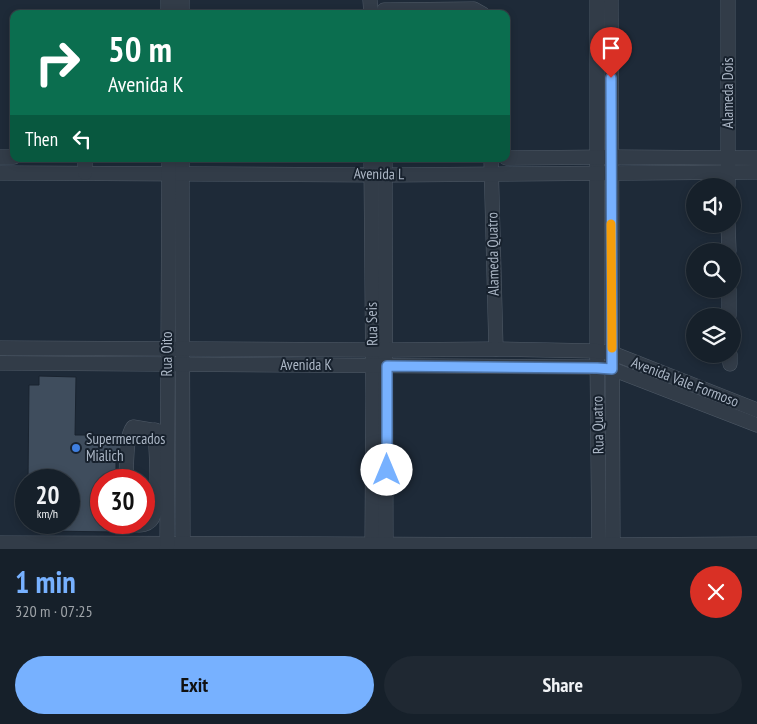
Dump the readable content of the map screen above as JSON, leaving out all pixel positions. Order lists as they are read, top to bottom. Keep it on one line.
{"streets":{"street":["Alameda Dois","Avenida L","Alameda Quatro","Rua Seis","Rua Oito","Avenida K","Avenida Vale Formoso","Rua Quatro"]},"crossings":[["Alameda Dois","Avenida L"],["Avenida L","Alameda Quatro"],["Avenida L","Rua Seis"],["Avenida L","Rua Oito"],["Avenida L","Rua Quatro"],["Alameda Quatro","Avenida K"],["Rua Seis","Avenida K"],["Rua Oito","Avenida K"],["Avenida K","Avenida Vale Formoso"],["Avenida K","Rua Quatro"],["Avenida Vale Formoso","Rua Quatro"]],"places":["Supermercados Mialich"],"page":{"turn":["50 m","Avenida K"],"then":"Then","speed":"20 km/h","limit":"30","heading":["1 min","320 m · 07:25"],"buttons":["Exit","Share"]}}
